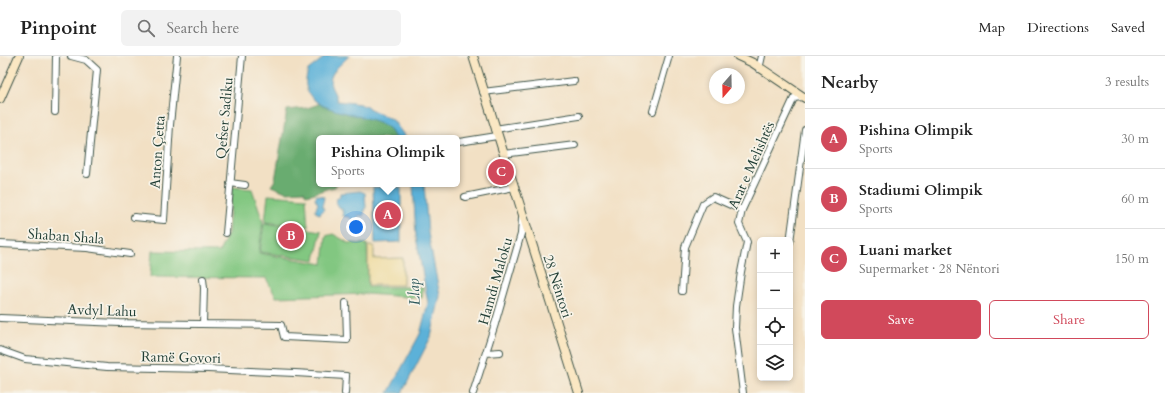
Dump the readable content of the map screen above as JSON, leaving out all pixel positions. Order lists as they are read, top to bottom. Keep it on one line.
{"streets":{"main road":["28 Nëntori"],"street":["Qefser Sadiku","Anton Çetta","Arat e Melishtës","Shaban Shala","Hamdi Maloku","Avdyl Lahu","Ramë Govori"]},"crossings":[["Hamdi Maloku","28 Nëntori"]],"water":["Llap"],"north":"bottom","page":{"header":"Pinpoint","search":"Search here","nav":["Map","Directions","Saved"],"heading":["Nearby","3 results"],"list":[{"mark":"A","name":"Pishina Olimpik","note":"Sports","value":"30 m"},{"mark":"B","name":"Stadiumi Olimpik","note":"Sports","value":"60 m"},{"mark":"C","name":"Luani market","note":"Supermarket · 28 Nëntori","value":"150 m"}],"popup":["Pishina Olimpik","Sports"],"pins":["C","A","B"],"map_buttons":["+","−"],"buttons":["Save","Share"]}}
